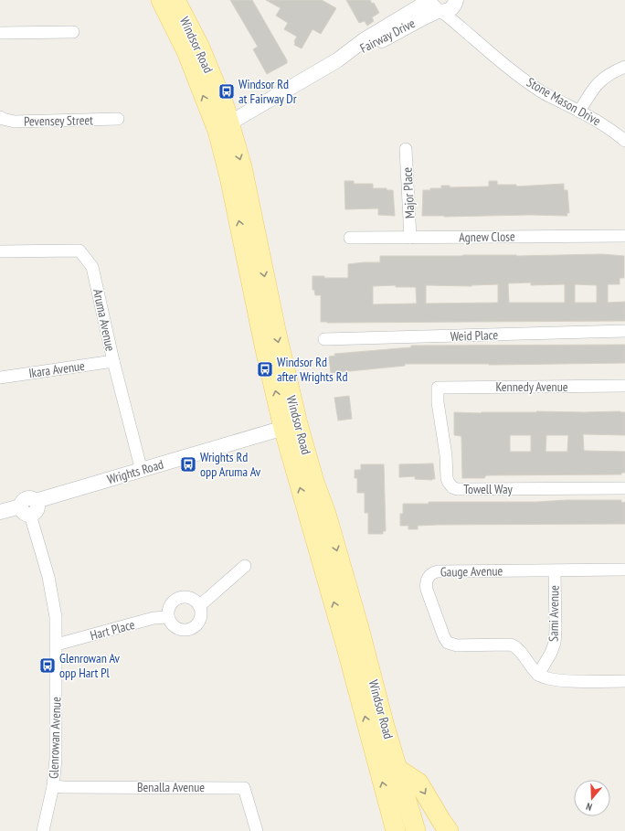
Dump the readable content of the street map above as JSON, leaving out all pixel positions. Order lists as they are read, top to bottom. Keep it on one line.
{"streets":{"main road":["Windsor Road"],"street":["Fairway Drive","Stone Mason Drive","Pevensey Street","Major Place","Agnew Close","Aruma Avenue","Weid Place","Ikara Avenue","Kennedy Avenue","Wrights Road","Towell Way","Gauge Avenue","Sami Avenue","Hart Place","Glenrowan Avenue","Benalla Avenue"]},"crossings":[["Fairway Drive","Windsor Road"],["Fairway Drive","Stone Mason Drive"],["Windsor Road","Wrights Road"],["Major Place","Agnew Close"],["Aruma Avenue","Ikara Avenue"],["Aruma Avenue","Wrights Road"],["Kennedy Avenue","Towell Way"],["Wrights Road","Glenrowan Avenue"],["Gauge Avenue","Sami Avenue"],["Hart Place","Glenrowan Avenue"],["Glenrowan Avenue","Benalla Avenue"]],"places":{"bus stop":["Windsor Rd at Fairway Dr","Windsor Rd after Wrights Rd","Wrights Rd opp Aruma Av","Glenrowan Av opp Hart Pl"]},"north":"bottom"}
